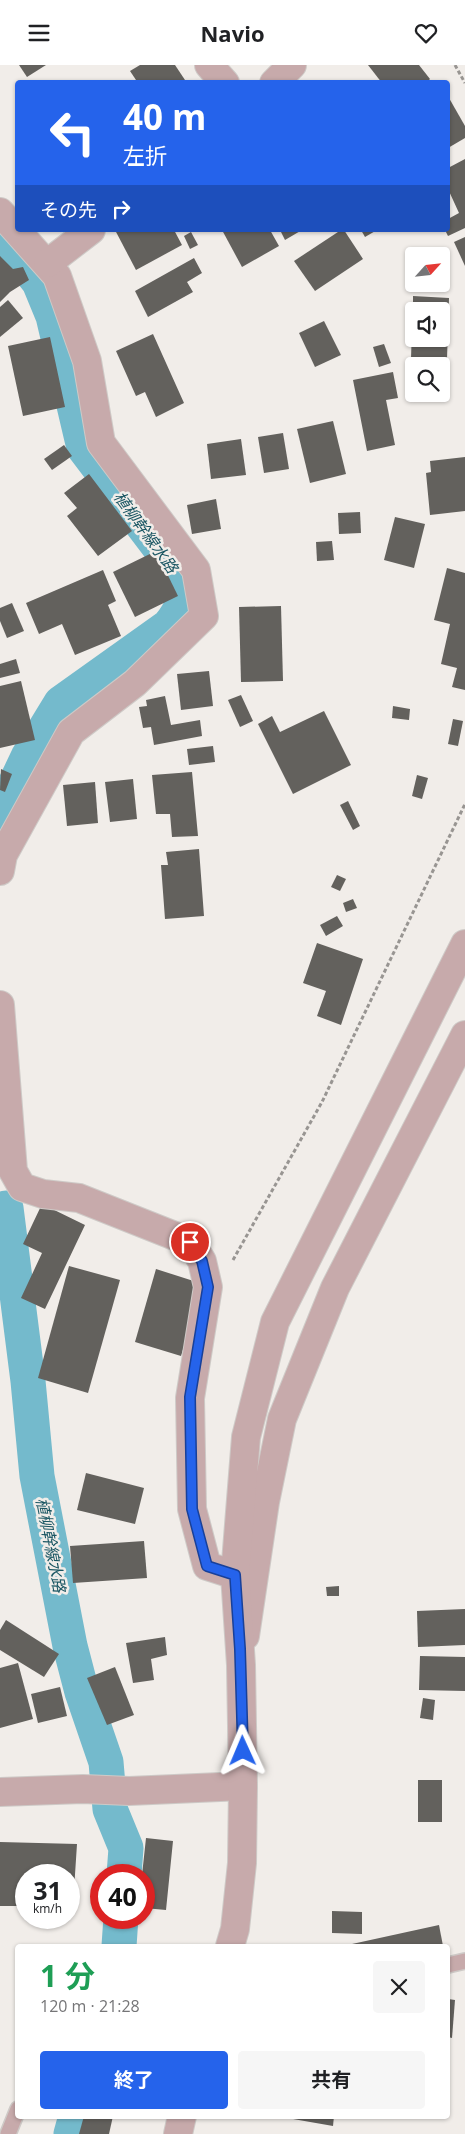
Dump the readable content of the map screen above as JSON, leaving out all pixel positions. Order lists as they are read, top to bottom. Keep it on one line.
{"water":["植柳幹線水路"],"north":"top right","page":{"header":"Navio","turn":["40 m","左折"],"then":"その先","speed":"31 km/h","limit":"40","heading":["1 分","120 m · 21:28"],"buttons":["終了","共有"]}}
